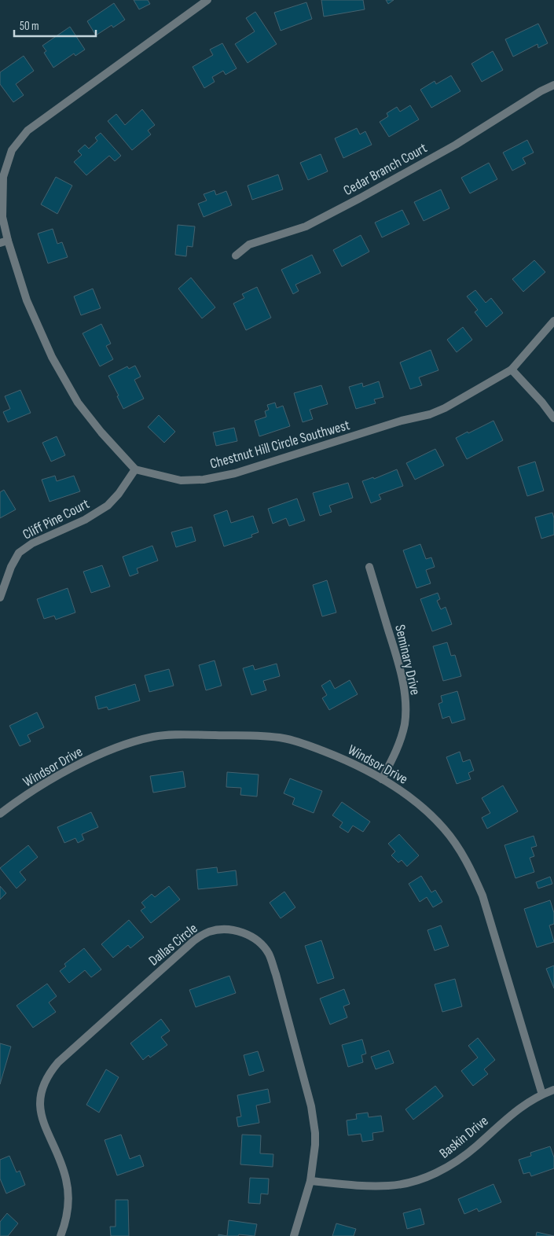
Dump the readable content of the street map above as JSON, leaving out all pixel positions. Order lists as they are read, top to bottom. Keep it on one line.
{"streets":{"street":["Cedar Branch Court","Chestnut Hill Circle Southwest","Cliff Pine Court","Seminary Drive","Windsor Drive","Dallas Circle","Baskin Drive"]},"crossings":[["Chestnut Hill Circle Southwest","Cliff Pine Court"],["Seminary Drive","Windsor Drive"],["Windsor Drive","Baskin Drive"],["Dallas Circle","Baskin Drive"]],"scale_bar":"50 m"}
